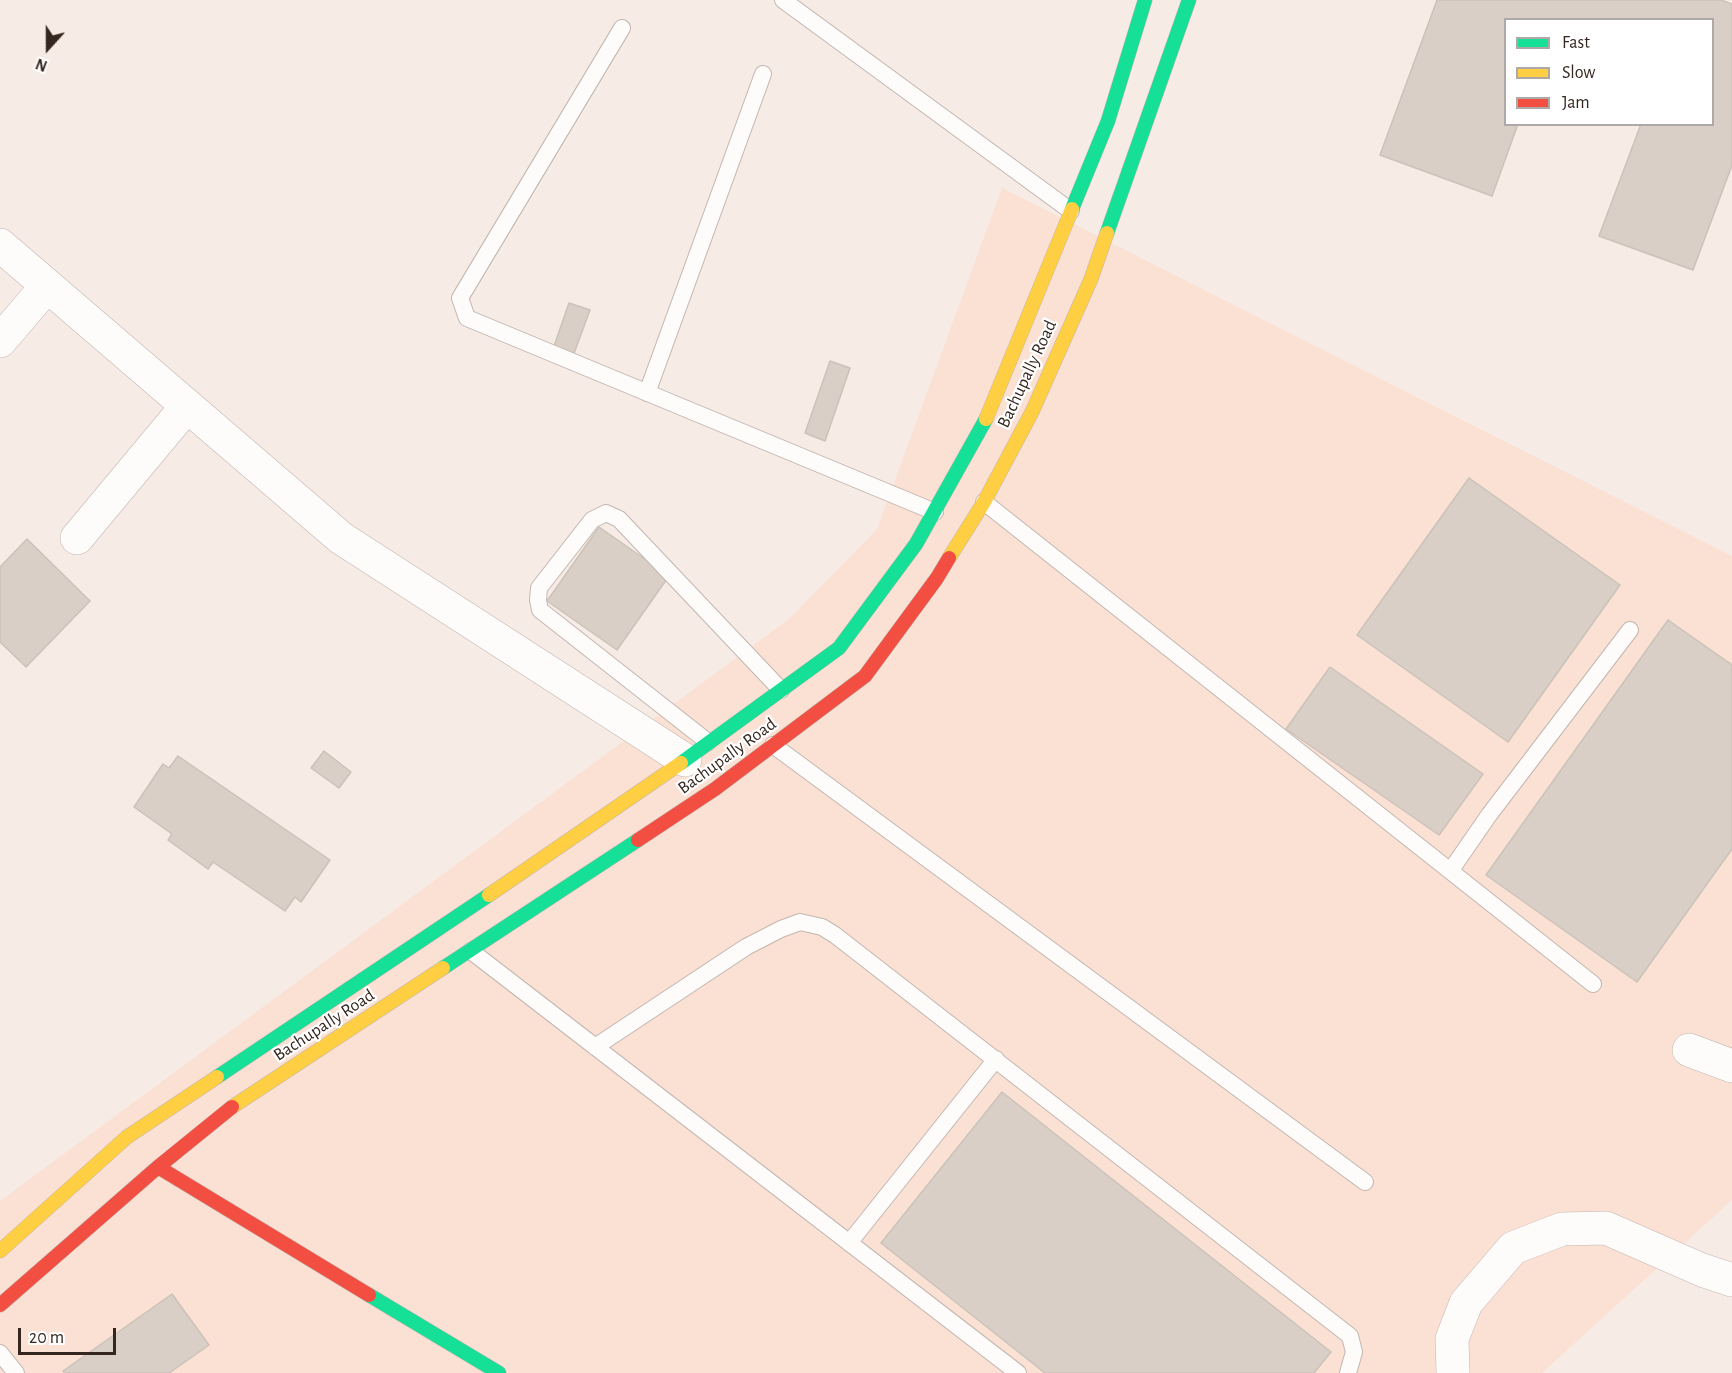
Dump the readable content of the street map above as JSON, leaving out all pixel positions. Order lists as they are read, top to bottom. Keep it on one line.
{"streets":{"main road":["Bachupally Road"]},"legend":["Fast","Slow","Jam"],"scale_bar":"20 m","north":"bottom"}
